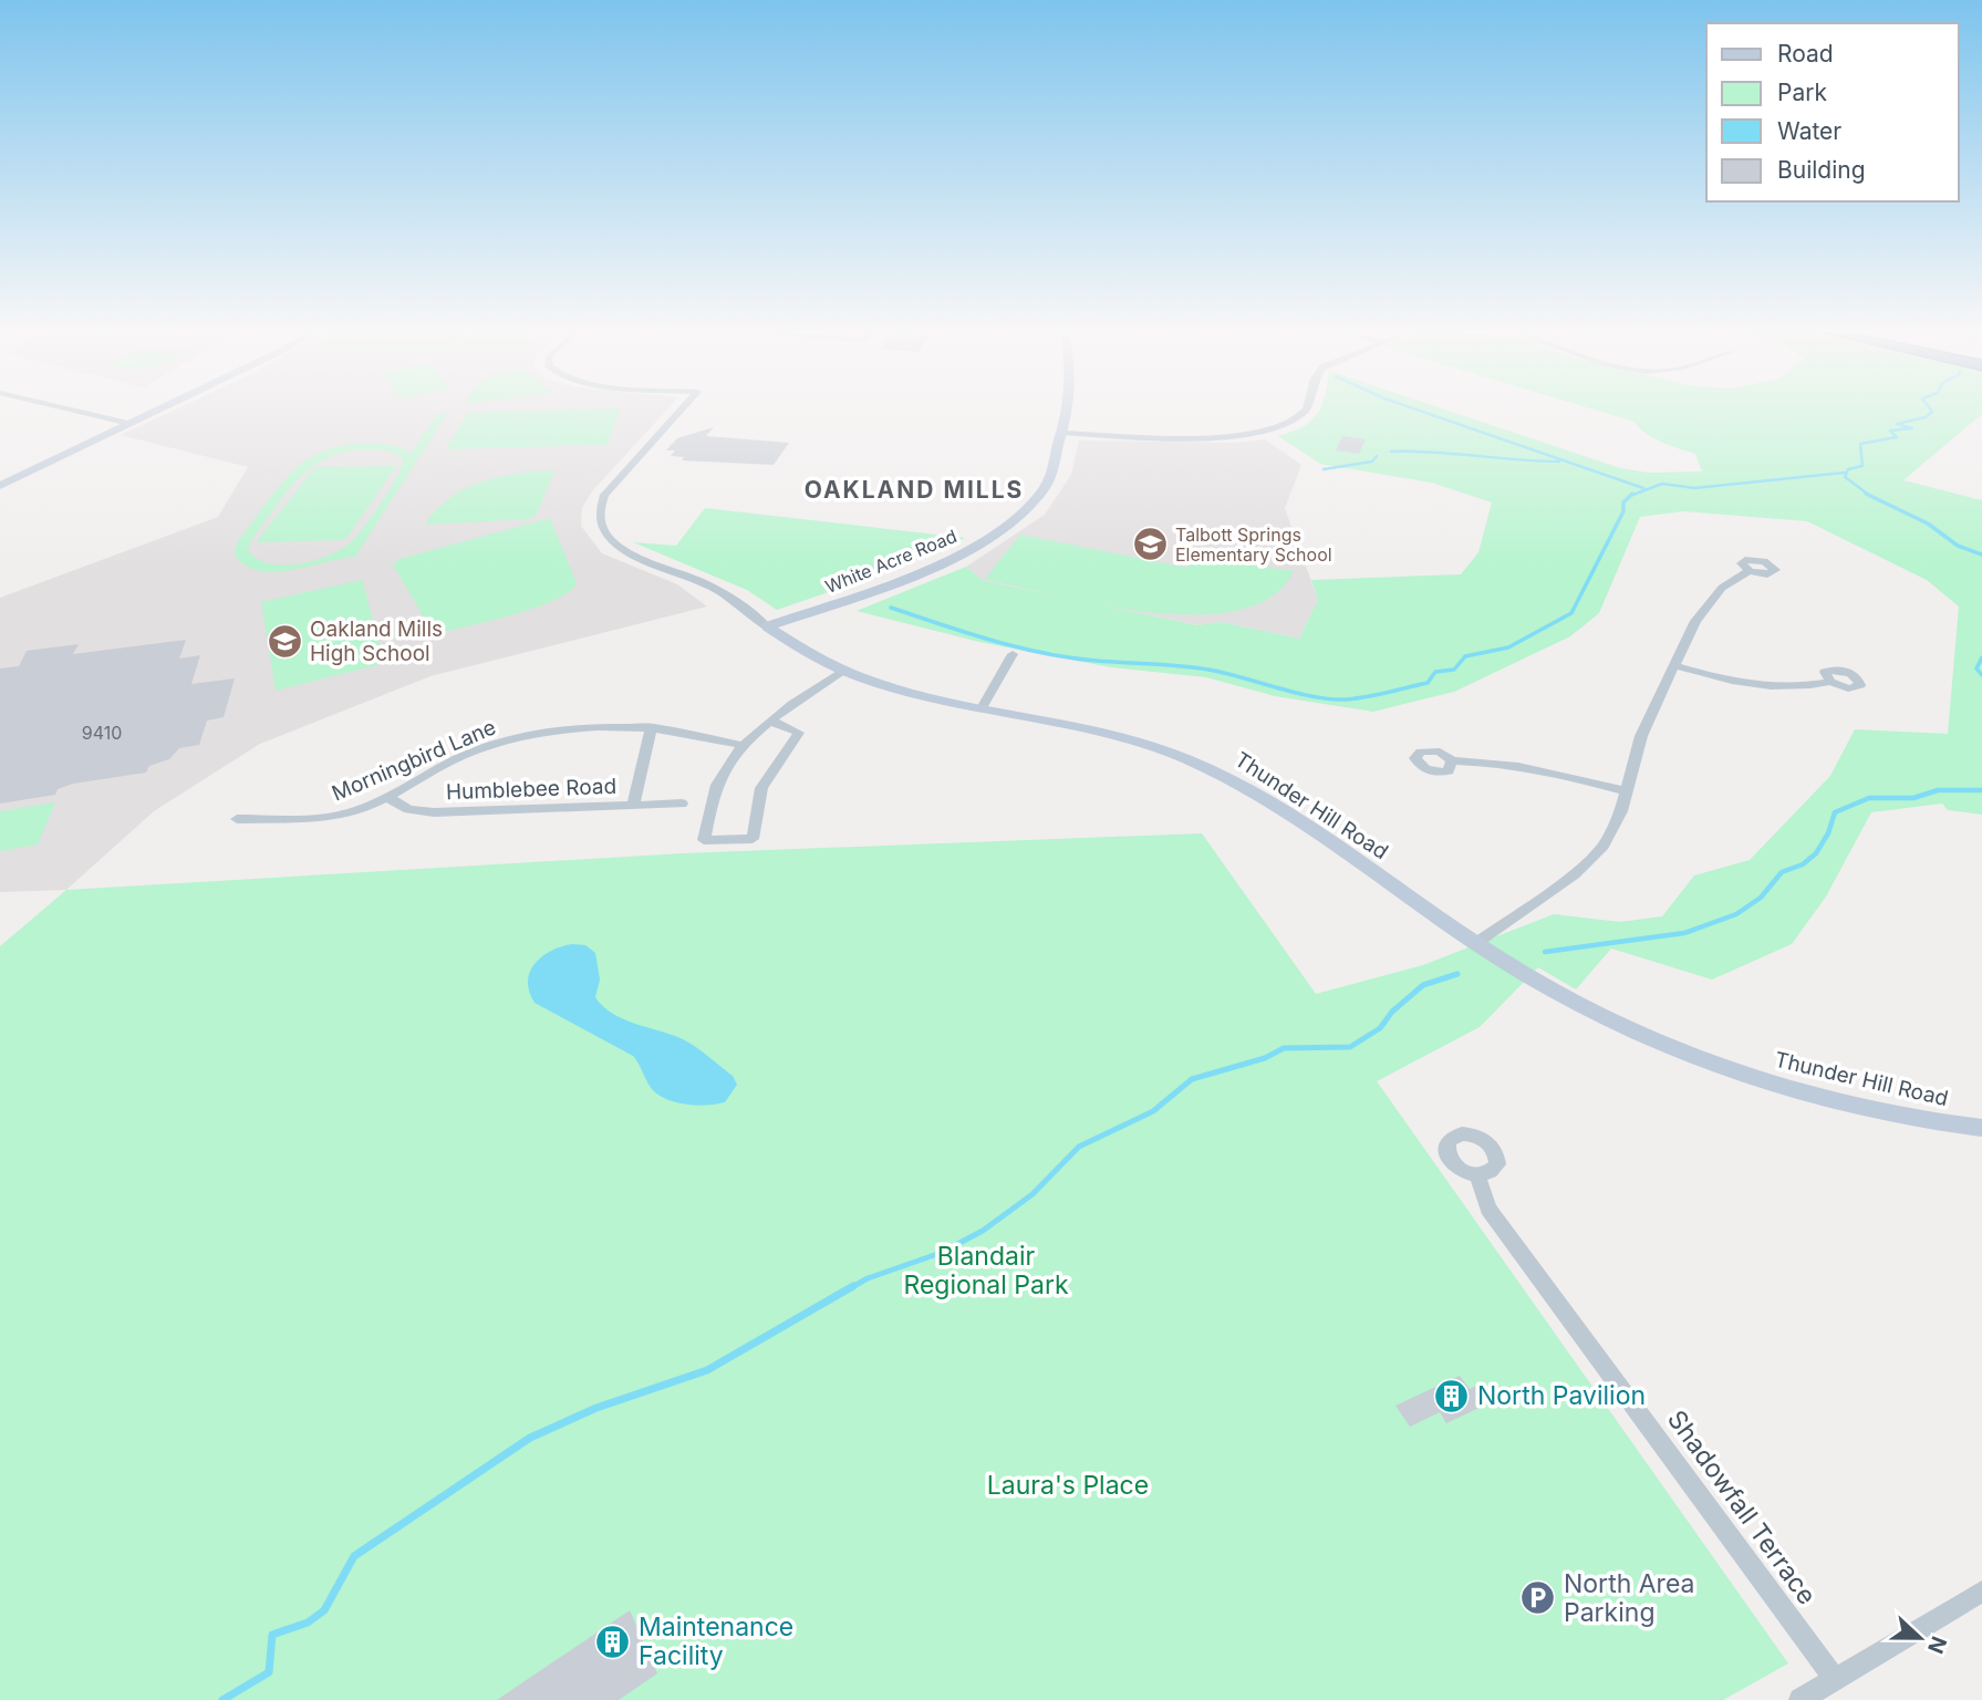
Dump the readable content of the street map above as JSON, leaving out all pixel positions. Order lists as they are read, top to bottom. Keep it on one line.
{"streets":{"street":["White Acre Road","Morningbird Lane","Humblebee Road","Thunder Hill Road","Shadowfall Terrace"]},"crossings":[["White Acre Road","Thunder Hill Road"],["Morningbird Lane","Humblebee Road"]],"districts":["OAKLAND MILLS"],"parks":["Blandair Regional Park","Laura's Place"],"places":{"school or university":["Talbott Springs Elementary School","Oakland Mills High School"],"building":["North Pavilion","Maintenance Facility"],"parking":["North Area Parking"]},"house_numbers":["9410"],"legend":["Road","Park","Water","Building"],"north":"right"}
